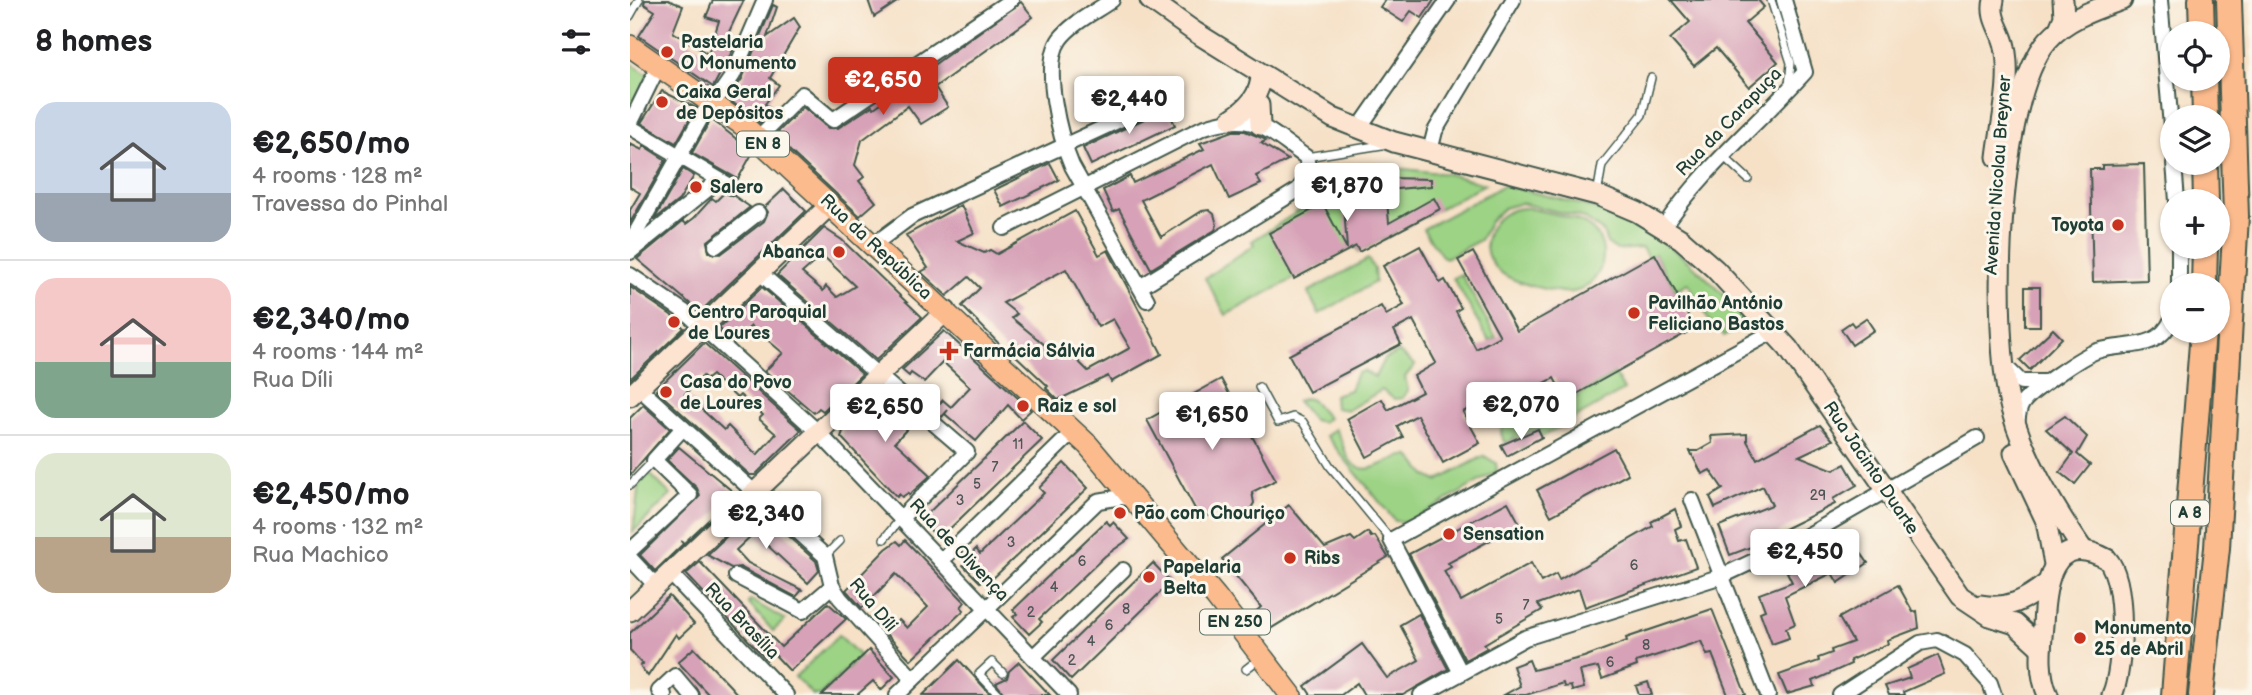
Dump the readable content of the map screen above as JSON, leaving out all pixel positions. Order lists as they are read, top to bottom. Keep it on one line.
{"streets":{"highway":["A 8"],"main road":["EN 8","Avenida Nicolau Breyner","Rua da República","Rua Jacinto Duarte","EN 250"],"street":["Rua da Carapuça","Rua de Olivença","Rua Díli","Rua Brasília"]},"crossings":[["Rua da Carapuça","Rua Jacinto Duarte"]],"places":{"other":["Pastelaria O Monumento","Caixa Geral de Depósitos","Salero","Toyota","Abanca","Pavilhão António Feliciano Bastos","Centro Paroquial de Loures","Casa do Povo de Loures","Raiz e sol","Pão com Chouriço","Sensation","Ribs","Papelaria Belta","Monumento 25 de Abril"],"health":["Farmácia Sálvia"]},"house_numbers":["11","7","5","29","3","3","6","6","4","7","8","2","5","6","4","8","2","6"],"page":{"heading":"8 homes","map_buttons":["+","−"],"price":["€2,650","€2,440","€1,870","€2,070","€2,650","€1,650","€2,340","€2,450"],"list":[{"name":"€2,650/mo","note":"4 rooms · 128 m² · Travessa do Pinhal"},{"name":"€2,340/mo","note":"4 rooms · 144 m² · Rua Díli"},{"name":"€2,450/mo","note":"4 rooms · 132 m² · Rua Machico"}]}}
